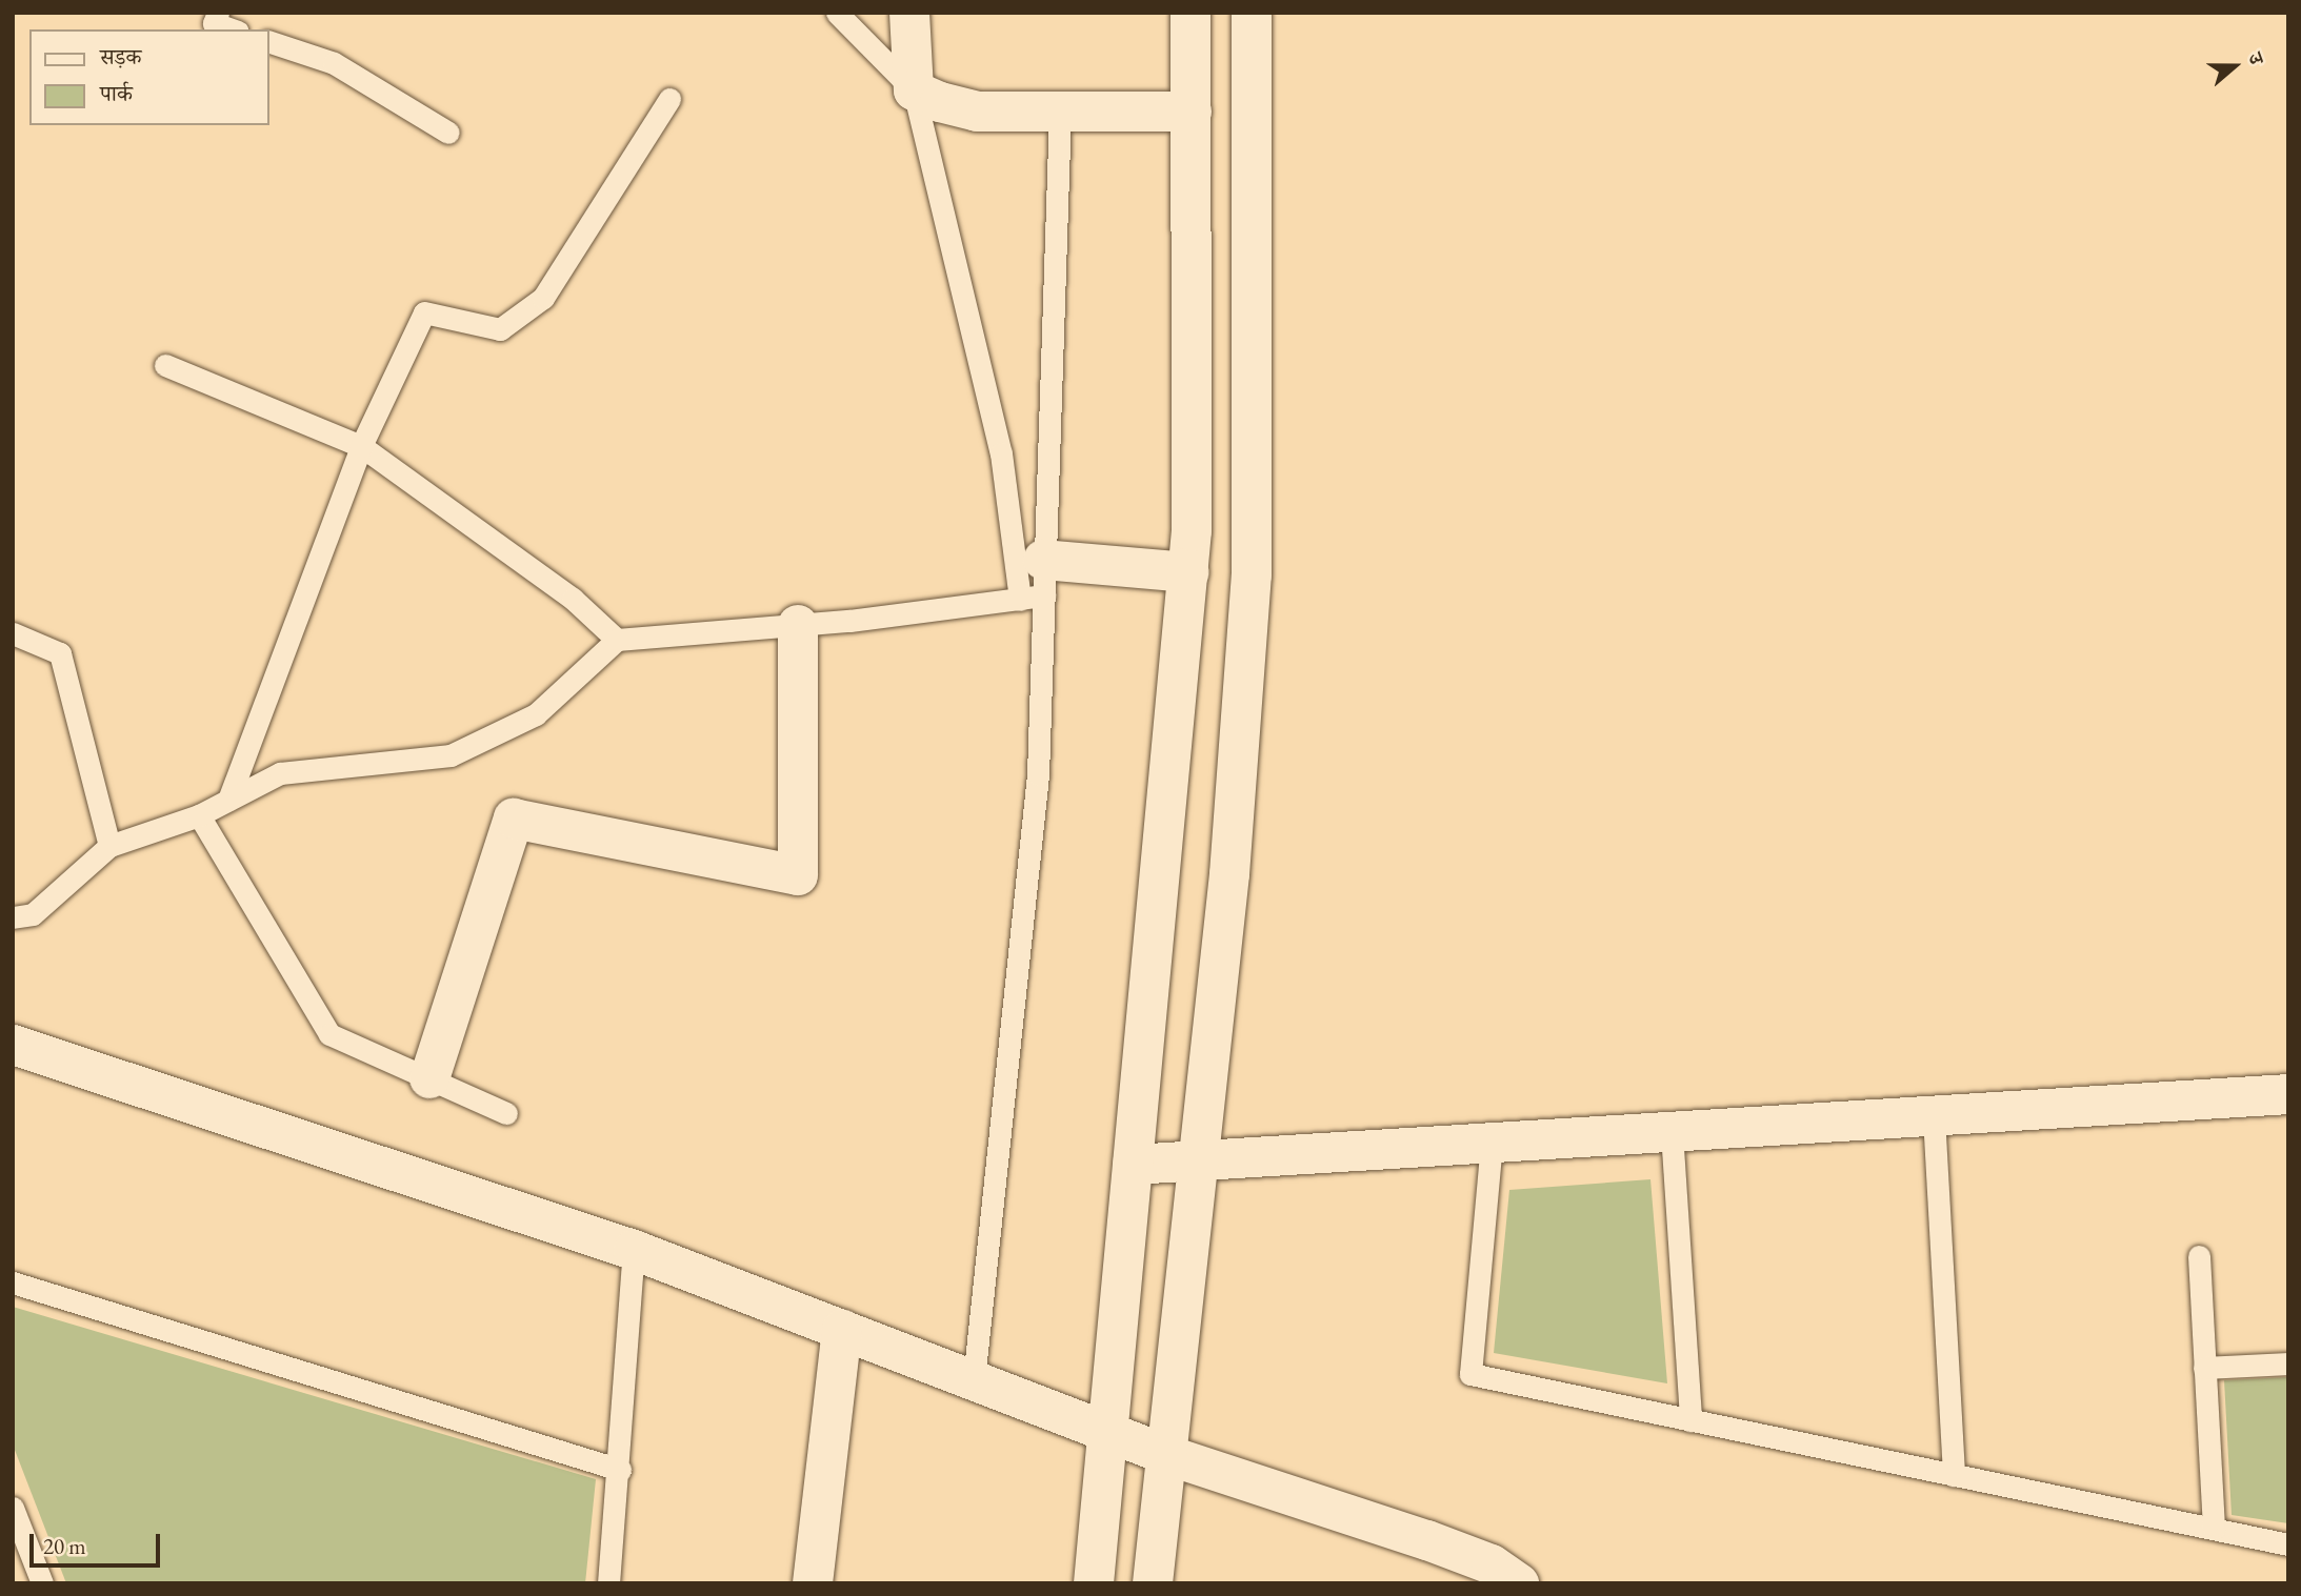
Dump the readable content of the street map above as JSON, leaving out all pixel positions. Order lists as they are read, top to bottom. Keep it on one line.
{"legend":["सड़क","पार्क"],"scale_bar":"20 m","north":"right"}
